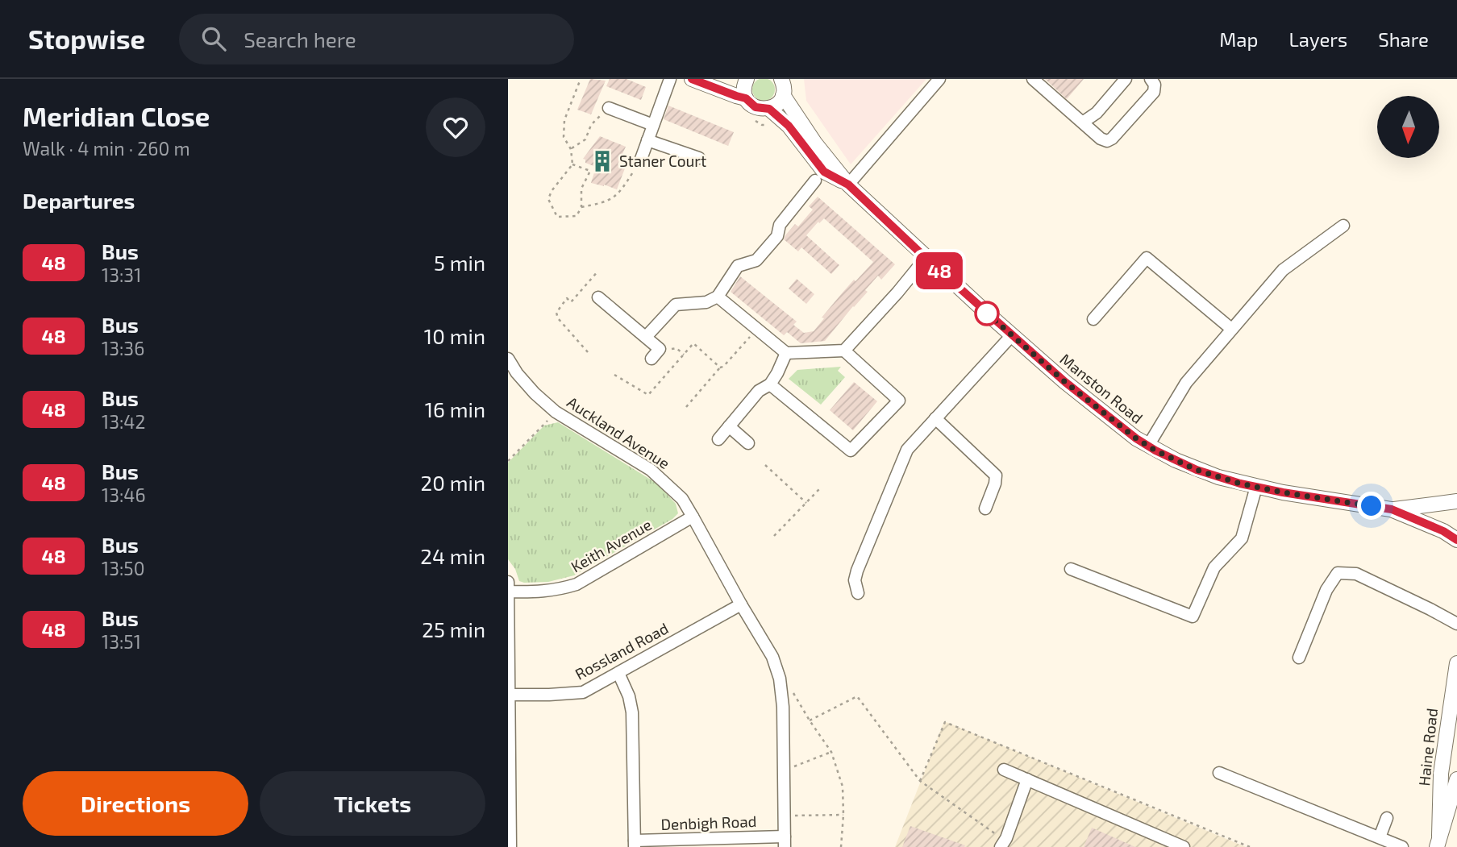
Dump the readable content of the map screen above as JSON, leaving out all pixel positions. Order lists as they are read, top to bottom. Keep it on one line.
{"streets":{"main road":["Manston Road","Haine Road"],"street":["Auckland Avenue","Keith Avenue","Rossland Road","Denbigh Road"]},"crossings":[["Auckland Avenue","Keith Avenue"],["Auckland Avenue","Rossland Road"],["Auckland Avenue","Denbigh Road"]],"places":{"building":["Staner Court"]},"lines":["bus line 48"],"north":"bottom","page":{"header":"Stopwise","search":"Search here","nav":["Map","Layers","Share"],"heading":[["Meridian Close","Walk · 4 min · 260 m"],"Departures"],"on_map":"48","list":[{"mark":"48","name":"Bus","note":"13:31","value":"5 min"},{"mark":"48","name":"Bus","note":"13:36","value":"10 min"},{"mark":"48","name":"Bus","note":"13:42","value":"16 min"},{"mark":"48","name":"Bus","note":"13:46","value":"20 min"},{"mark":"48","name":"Bus","note":"13:50","value":"24 min"},{"mark":"48","name":"Bus","note":"13:51","value":"25 min"}],"buttons":["Directions","Tickets"]}}
